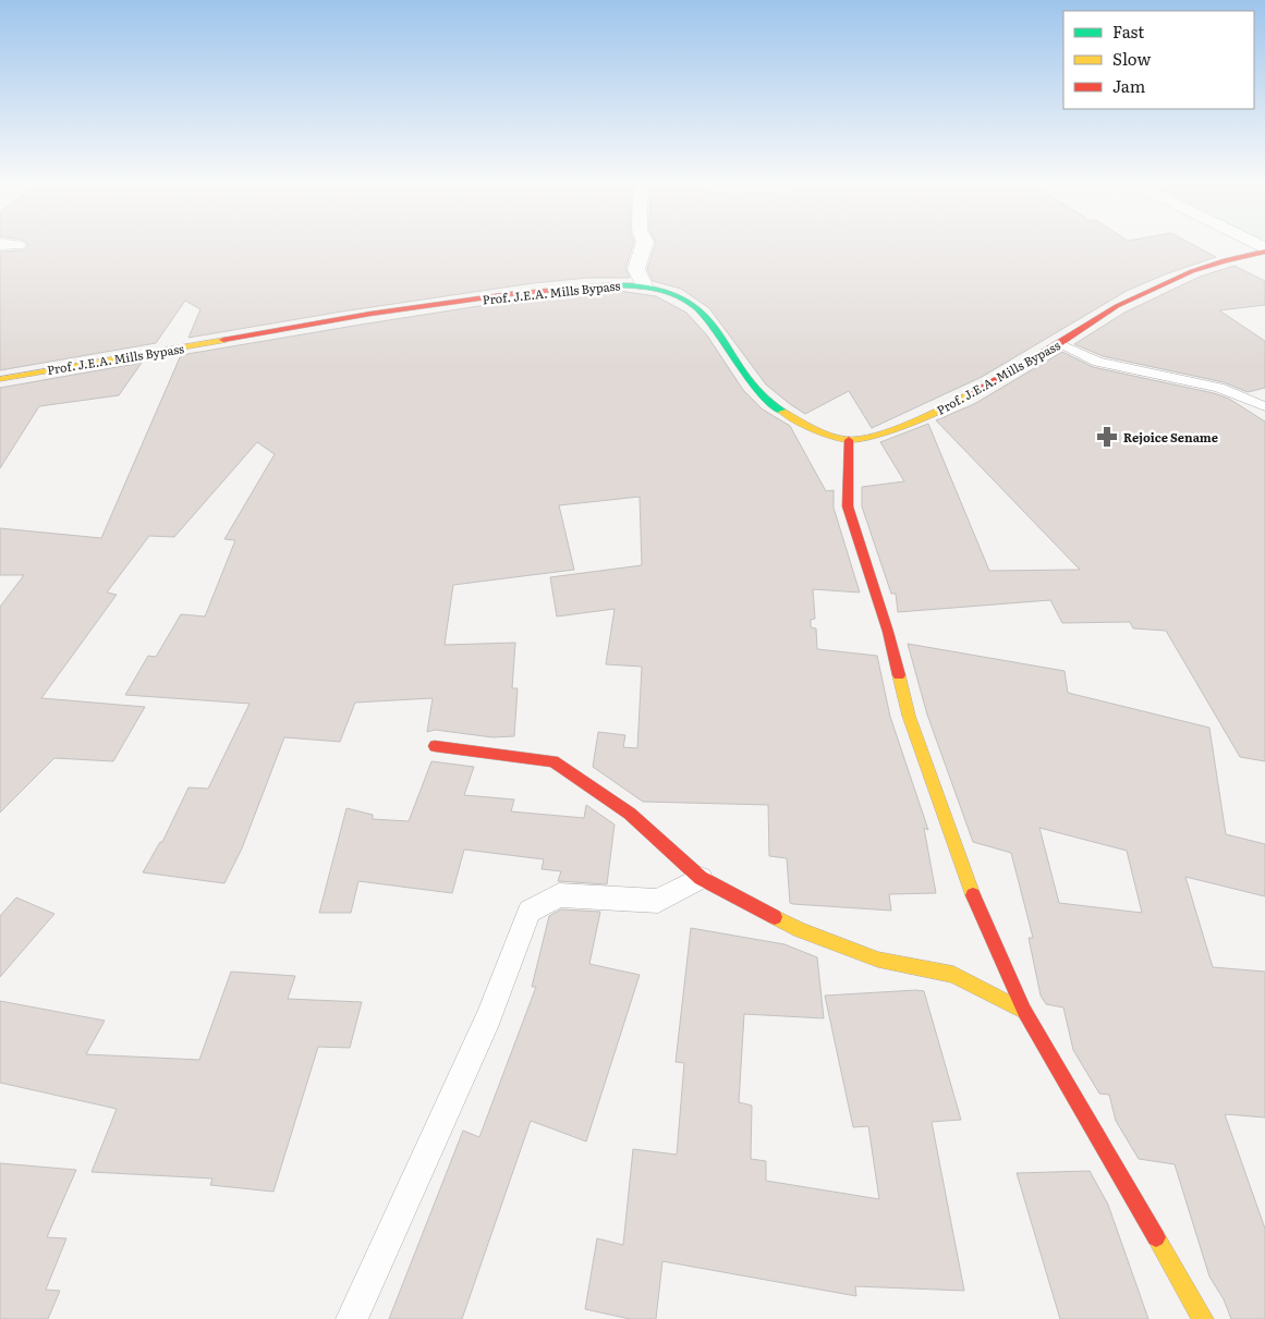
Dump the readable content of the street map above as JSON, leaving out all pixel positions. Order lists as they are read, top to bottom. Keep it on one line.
{"streets":{"street":["Prof. J.E.A. Mills Bypass"]},"places":{"pharmacy":["Rejoice Sename"]},"legend":["Fast","Slow","Jam"]}
